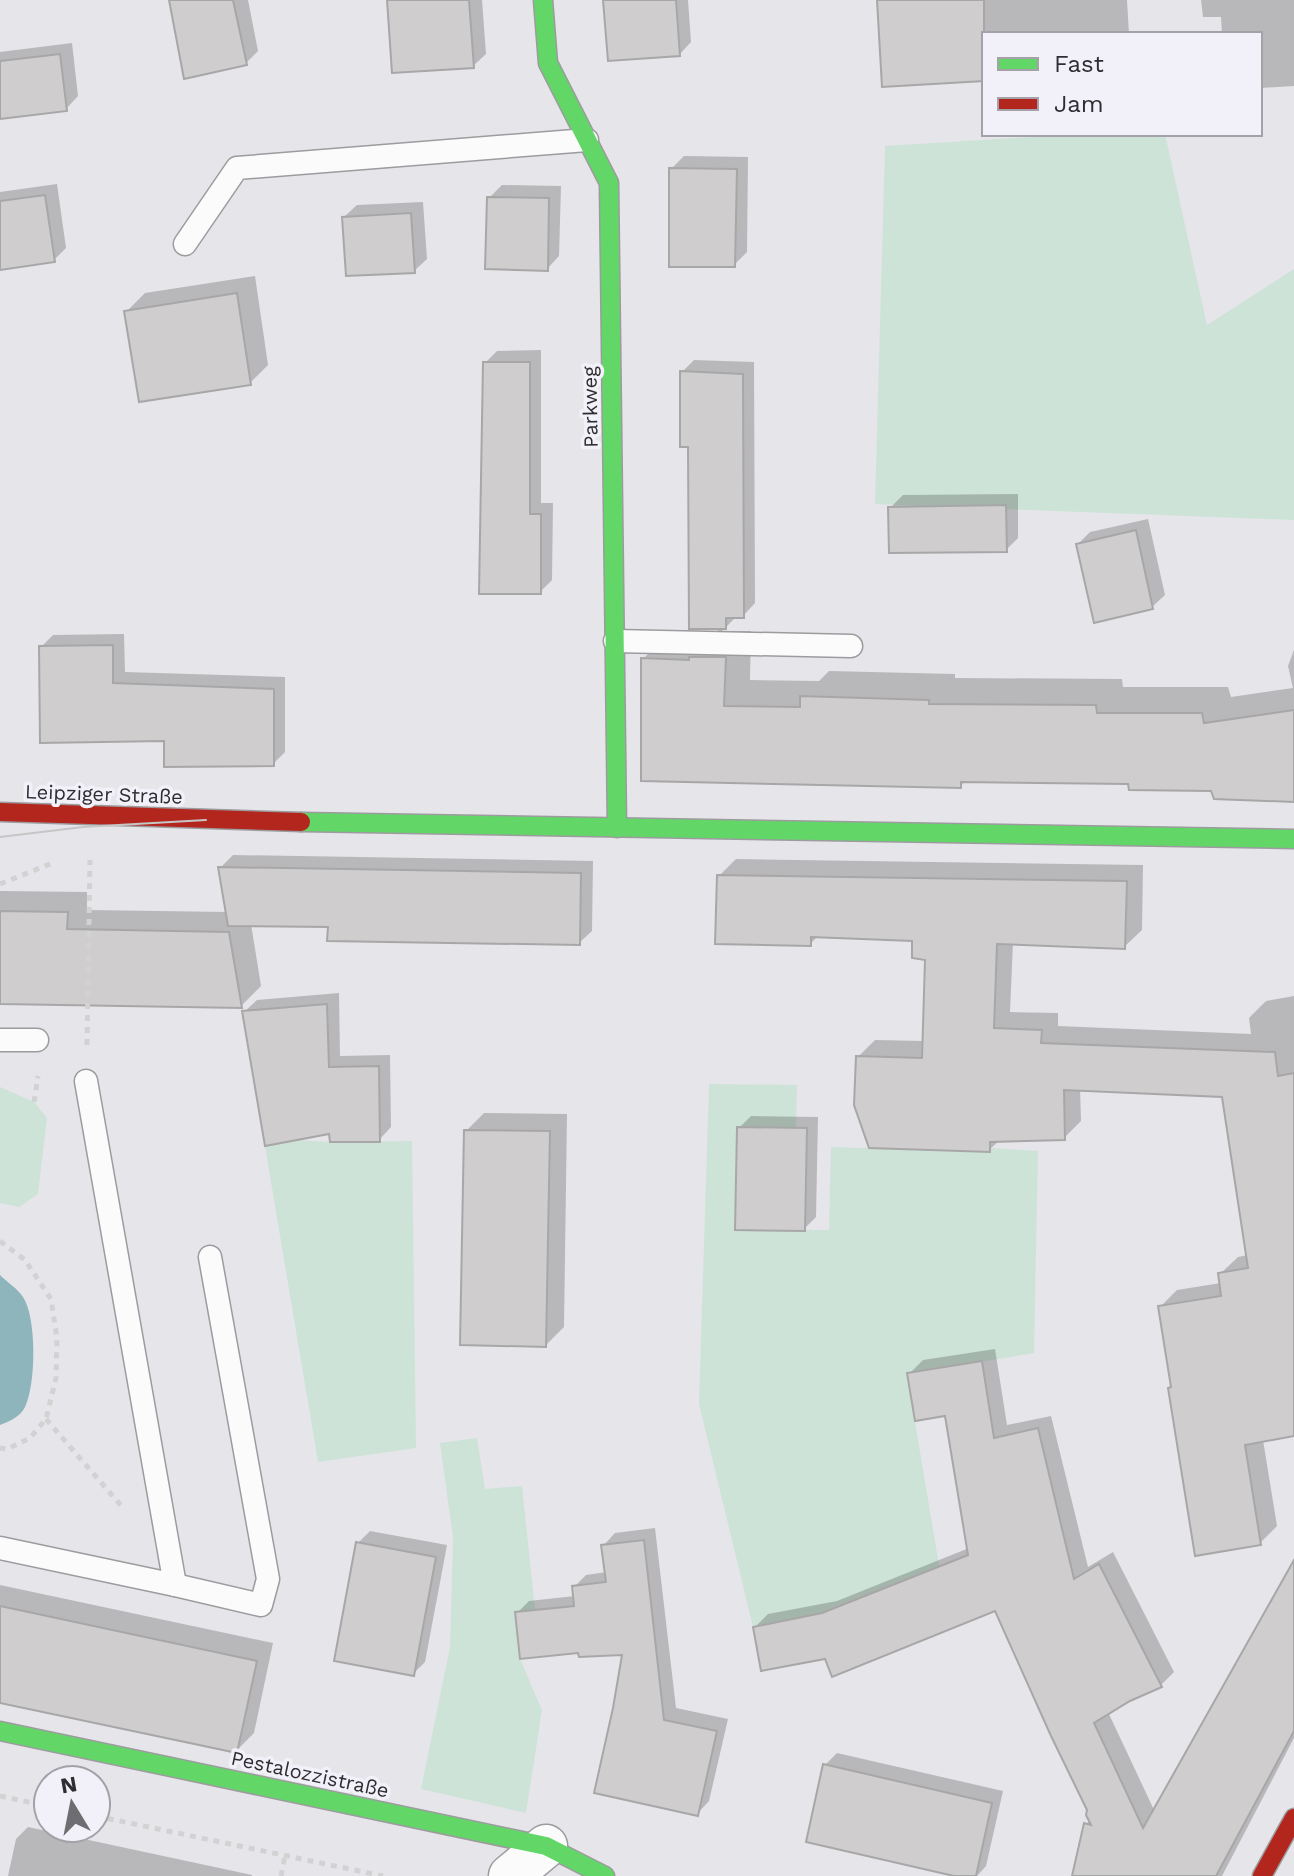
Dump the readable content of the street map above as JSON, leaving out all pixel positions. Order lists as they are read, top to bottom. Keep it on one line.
{"streets":{"street":["Parkweg","Leipziger Straße","Pestalozzistraße"]},"crossings":[["Parkweg","Leipziger Straße"]],"legend":["Fast","Jam"],"north":"top"}
